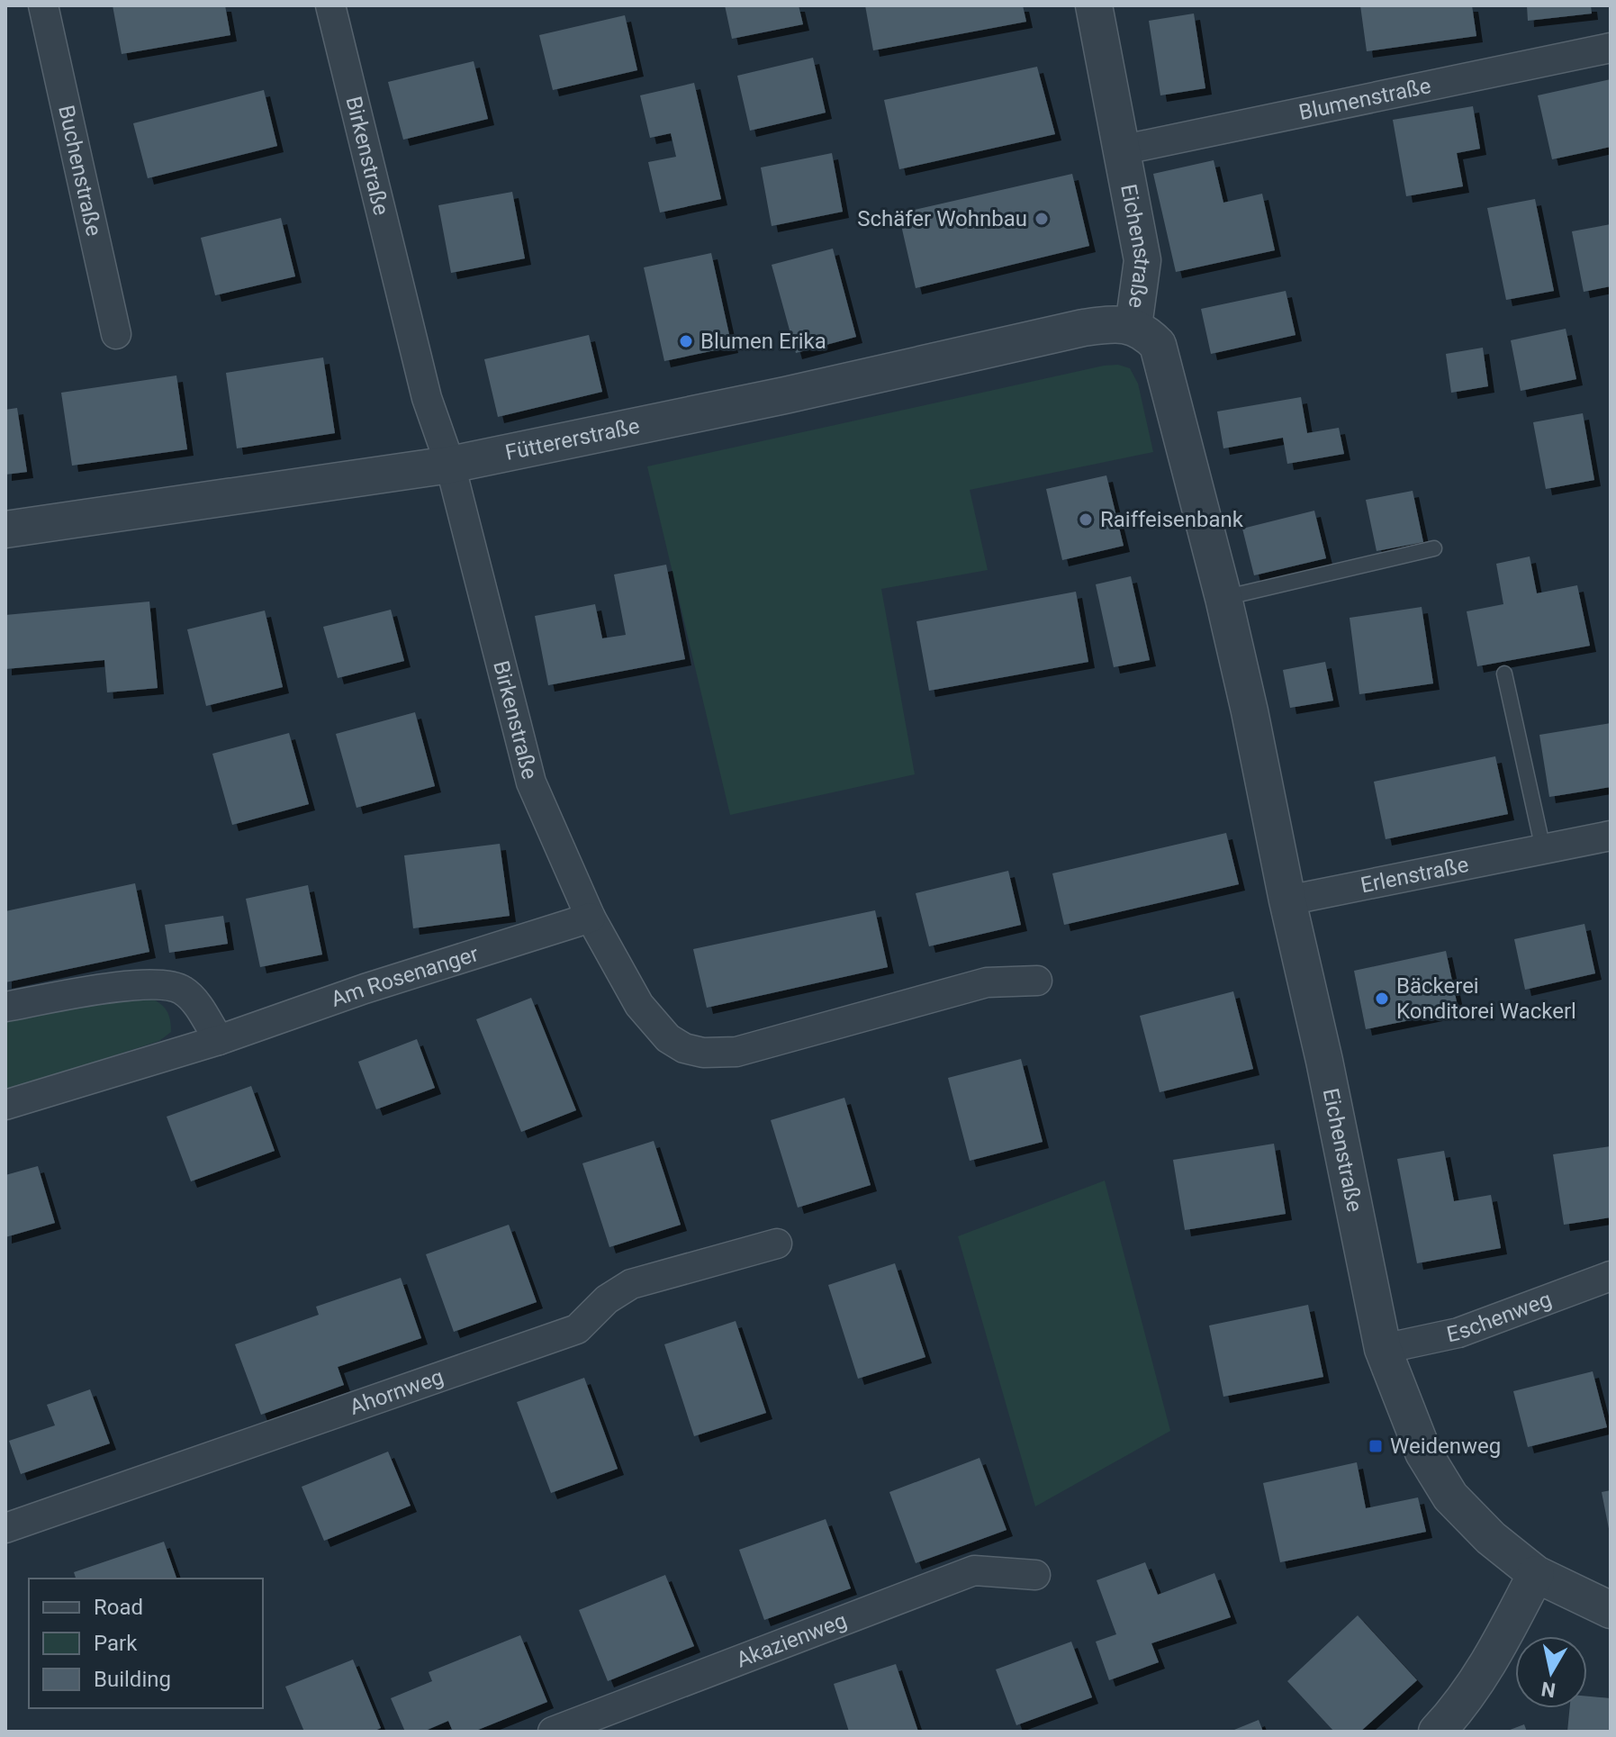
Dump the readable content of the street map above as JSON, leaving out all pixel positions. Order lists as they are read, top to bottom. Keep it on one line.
{"streets":{"street":["Blumenstraße","Birkenstraße","Buchenstraße","Eichenstraße","Füttererstraße","Erlenstraße","Am Rosenanger","Eschenweg","Ahornweg","Akazienweg"]},"crossings":[["Blumenstraße","Eichenstraße"],["Birkenstraße","Füttererstraße"],["Birkenstraße","Am Rosenanger"],["Eichenstraße","Füttererstraße"],["Eichenstraße","Erlenstraße"],["Eichenstraße","Eschenweg"]],"places":{"other":["Schäfer Wohnbau","Blumen Erika","Raiffeisenbank","Bäckerei Konditorei Wackerl"],"transit":["Weidenweg"]},"legend":["Road","Park","Building"],"north":"bottom"}
